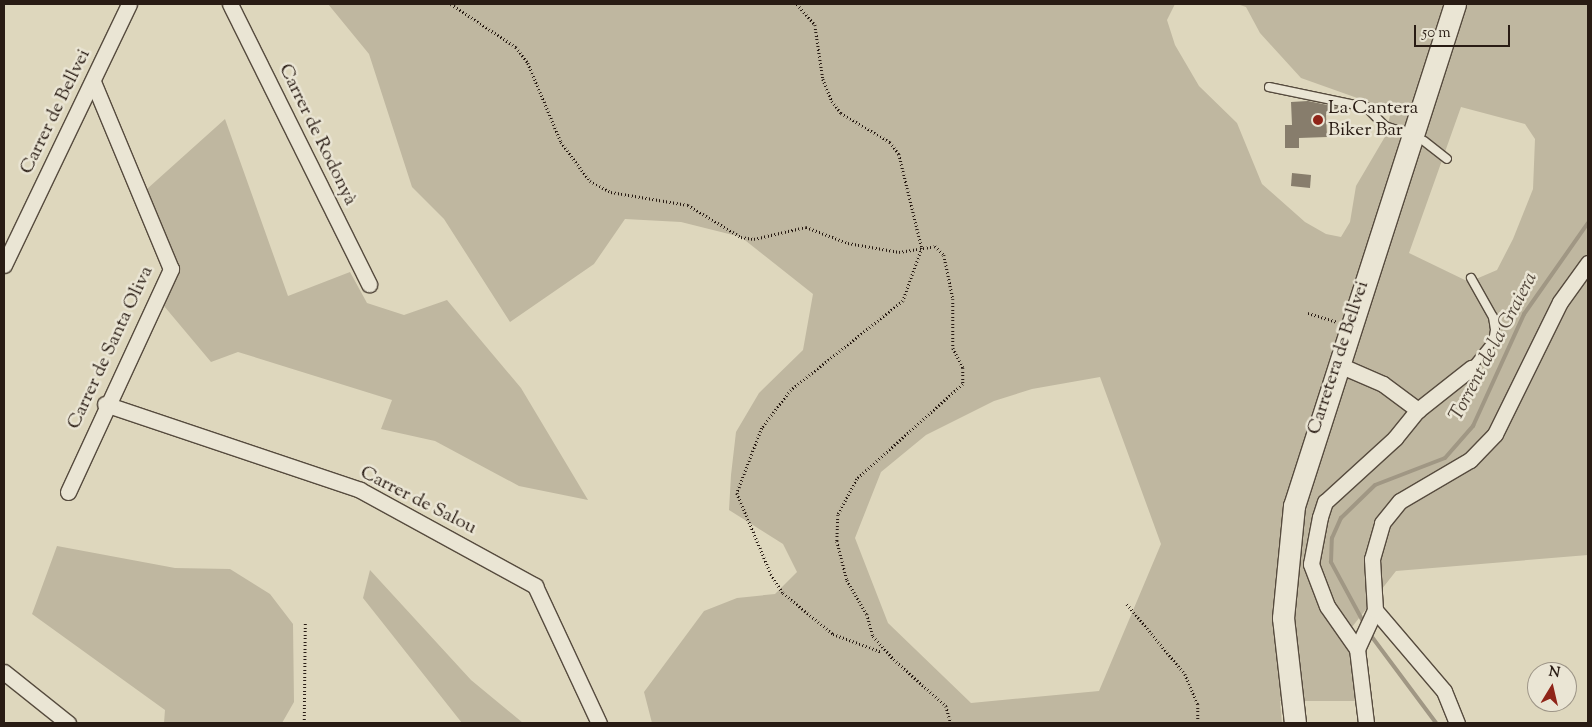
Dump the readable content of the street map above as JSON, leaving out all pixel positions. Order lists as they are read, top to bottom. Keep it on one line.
{"streets":{"main road":["Carretera de Bellvei"],"street":["Carrer de Bellvei","Carrer de Rodonyà","Carrer de Santa Oliva","Carrer de Salou"]},"crossings":[["Carrer de Bellvei","Carrer de Santa Oliva"],["Carrer de Santa Oliva","Carrer de Salou"]],"water":["Torrent de la Graiera"],"places":["La Cantera Biker Bar"],"scale_bar":"50 m","north":"top"}
